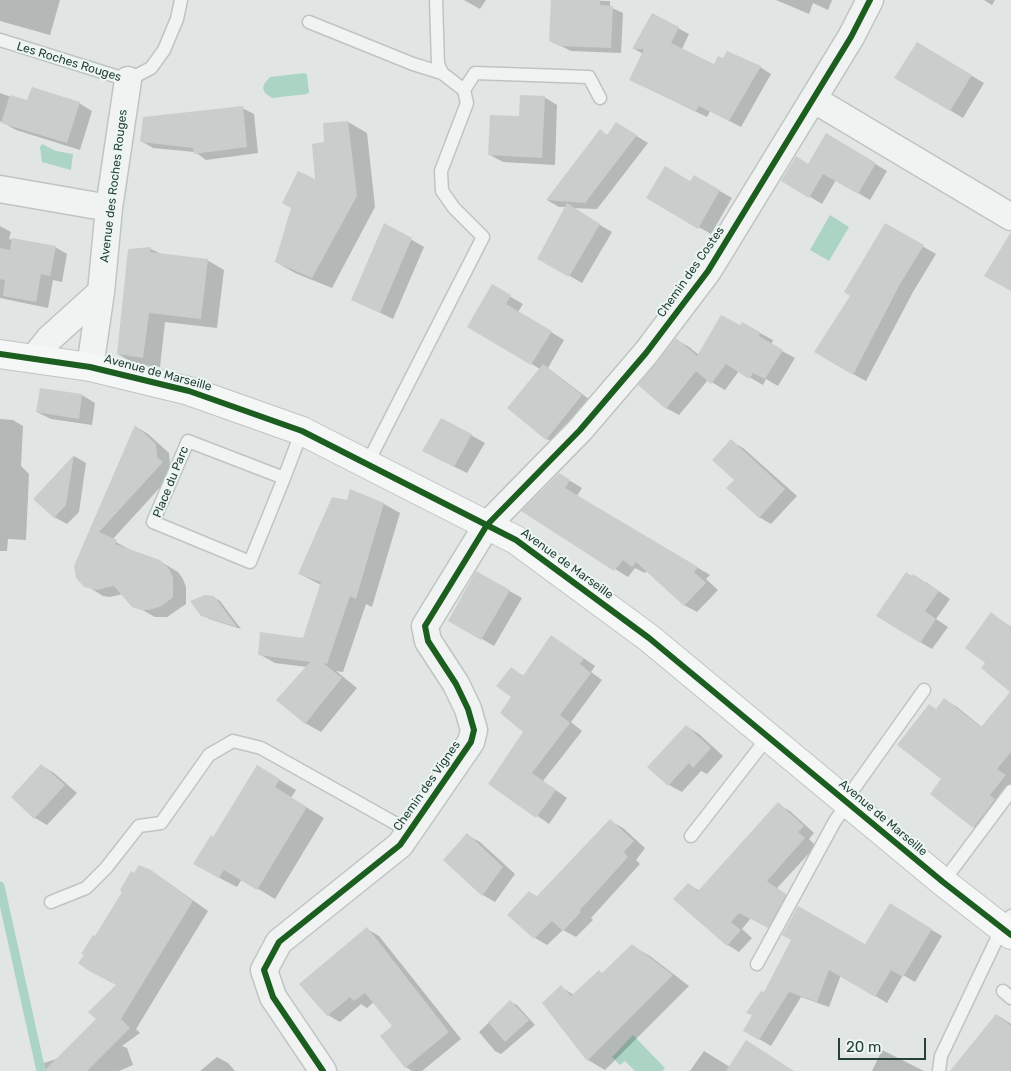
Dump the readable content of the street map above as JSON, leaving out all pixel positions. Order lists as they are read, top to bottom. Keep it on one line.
{"streets":{"street":["Avenue des Roches Rouges","Chemin des Costes","Avenue de Marseille","Chemin des Vignes"],"lane":["Les Roches Rouges","Place du Parc"]},"crossings":[["Les Roches Rouges","Avenue des Roches Rouges"],["Avenue des Roches Rouges","Avenue de Marseille"],["Chemin des Costes","Avenue de Marseille"],["Chemin des Costes","Chemin des Vignes"],["Avenue de Marseille","Place du Parc"],["Avenue de Marseille","Chemin des Vignes"]],"scale_bar":"20 m"}
